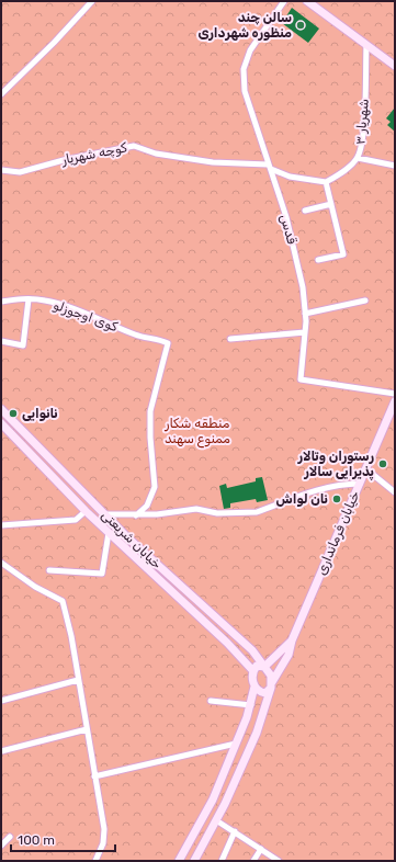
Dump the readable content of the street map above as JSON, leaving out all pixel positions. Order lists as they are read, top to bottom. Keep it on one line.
{"streets":{"main road":["خیابان فرمانداری","خیابان شریعتی"],"street":["شهریار ۳","کوچه شهریار","قدس","کوی اوجوزلو"]},"crossings":[["شهریار ۳","کوچه شهریار"],["کوچه شهریار","قدس"],["خیابان فرمانداری","خیابان شریعتی"]],"parks":["منطقه شکار ممنوع سهند"],"places":["سالن چند منظوره شهرداری","نانوایی","رستوران وتالار پذیرایی سالار","نان لواش"],"scale_bar":"100 m"}
